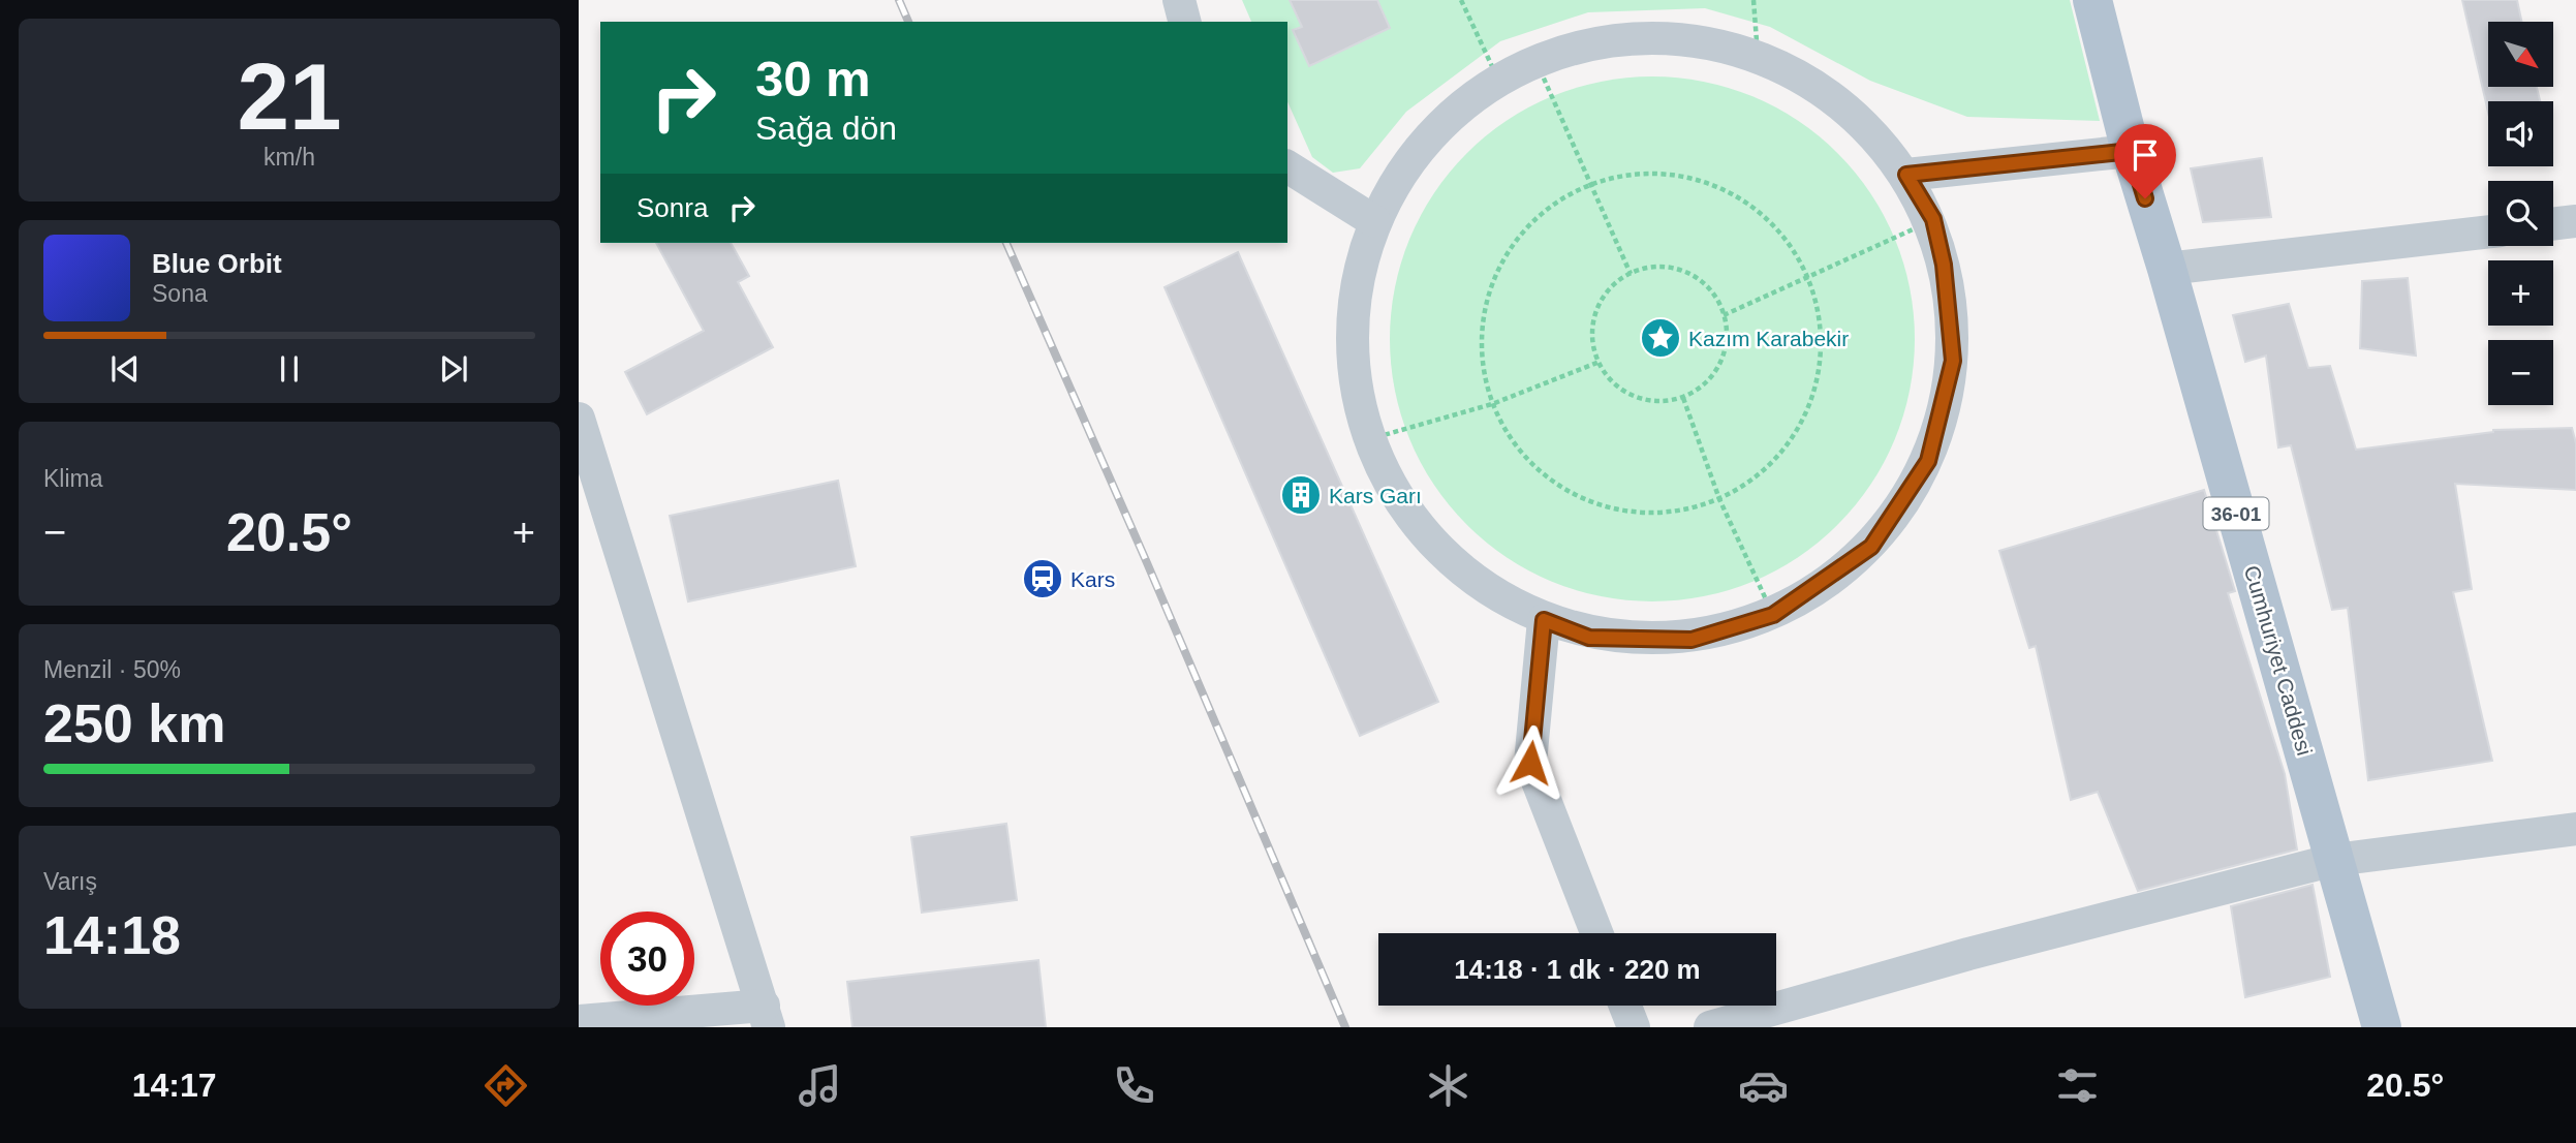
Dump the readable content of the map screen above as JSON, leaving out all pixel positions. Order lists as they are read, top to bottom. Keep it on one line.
{"streets":{"main road":["36-01","Cumhuriyet Caddesi"]},"places":{"place":["Kazım Karabekir"],"building":["Kars Garı"],"station":["Kars"]},"north":"bottom right","page":{"tile":[["21","km/h"],"Klima",["Menzil · 50%","250 km"],["Varış","14:18"]],"map_buttons":["+","−"],"turn":["30 m","Sağa dön"],"then":"Sonra","song":["Blue Orbit","Sona"],"heat":["−","20.5°","+"],"limit":"30","trip":"14:18 · 1 dk · 220 m","tabs":["14:17","20.5°"]}}
